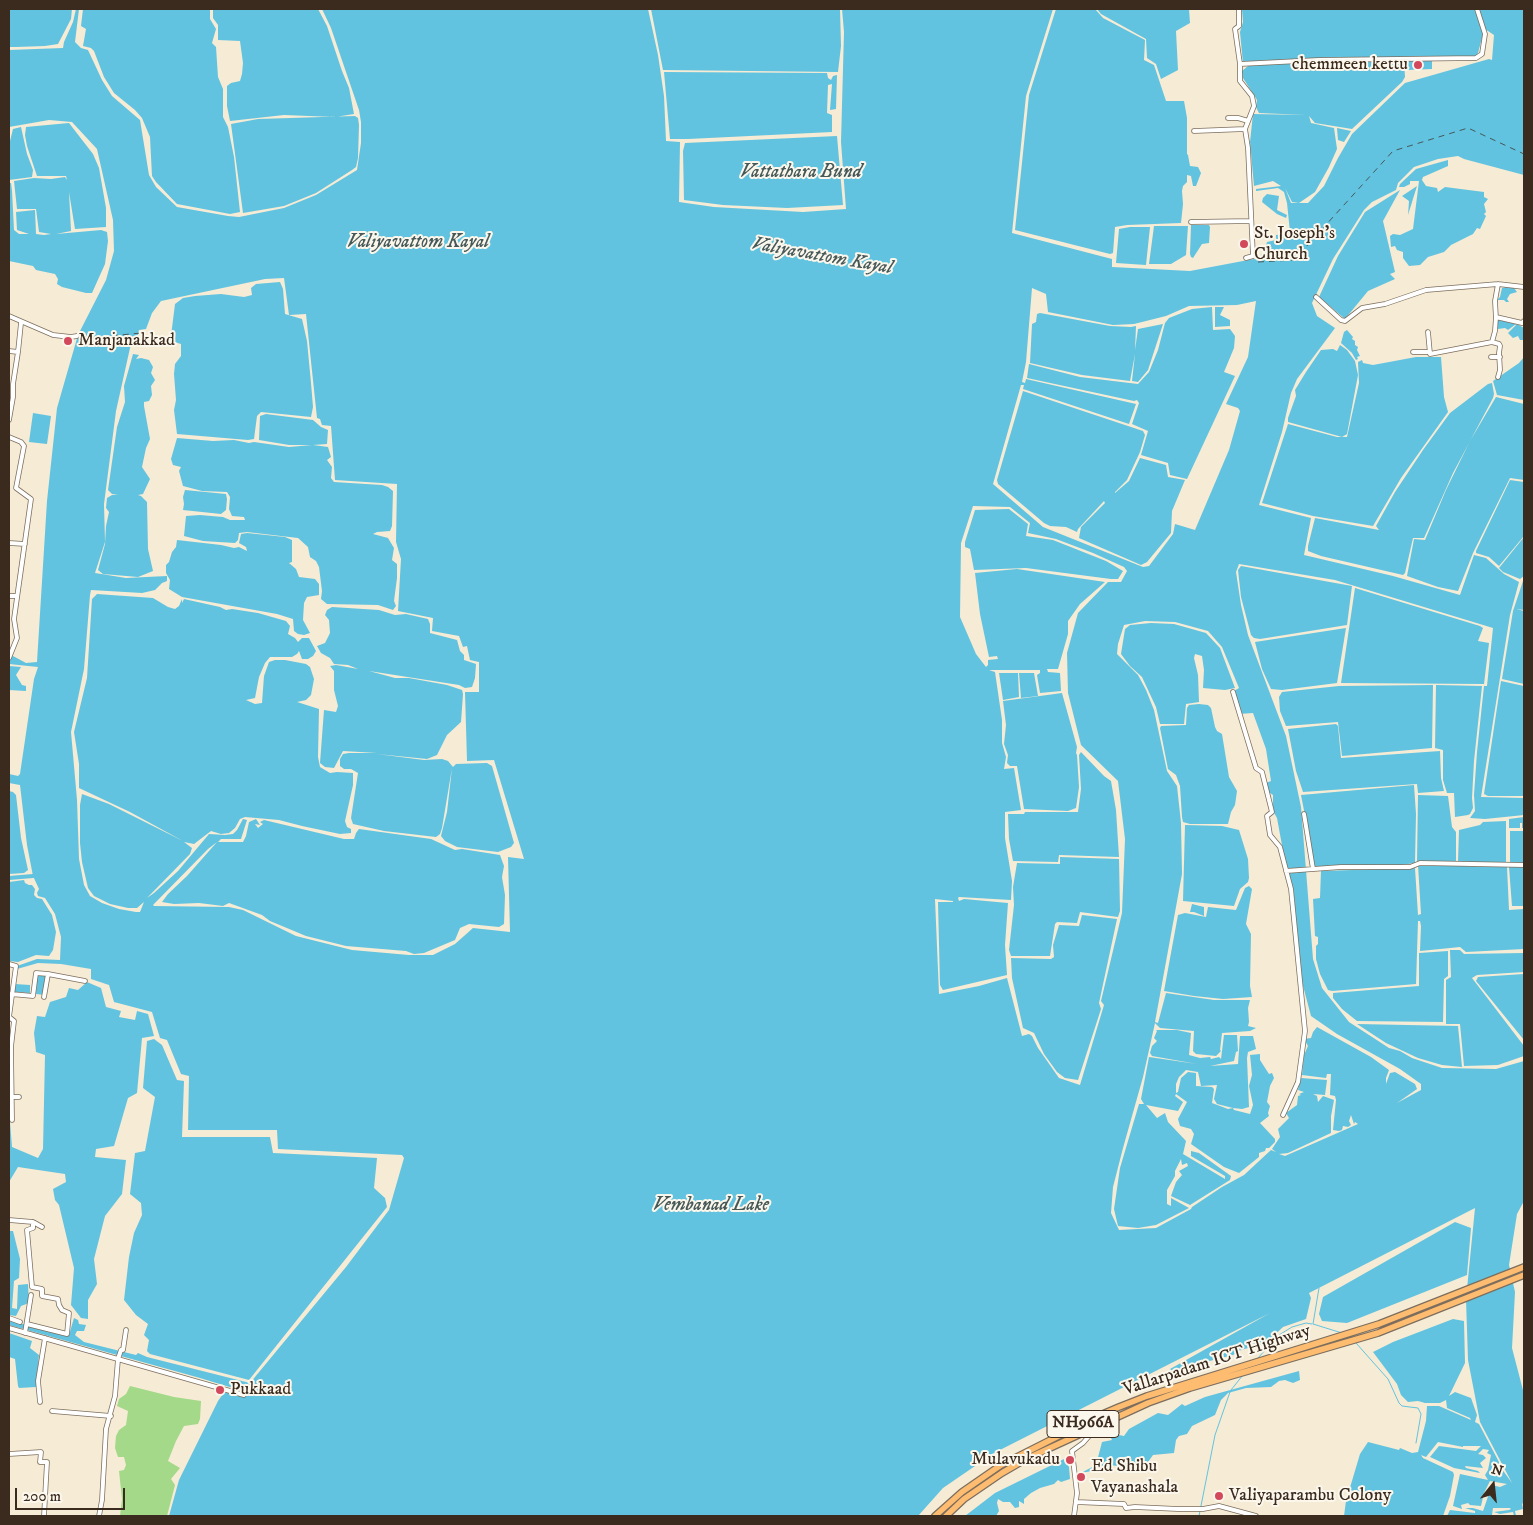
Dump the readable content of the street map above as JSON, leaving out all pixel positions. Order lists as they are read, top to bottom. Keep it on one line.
{"streets":{"highway":["Vallarpadam ICT Highway","NH966A"]},"water":["Vattathara Bund","Valiyavattom Kayal","Vembanad Lake"],"places":["chemmeen kettu","St. Joseph's Church","Manjanakkad","Pukkaad","Mulavukadu","Ed Shibu Vayanashala","Valiyaparambu Colony"],"scale_bar":"200 m","north":"top"}
